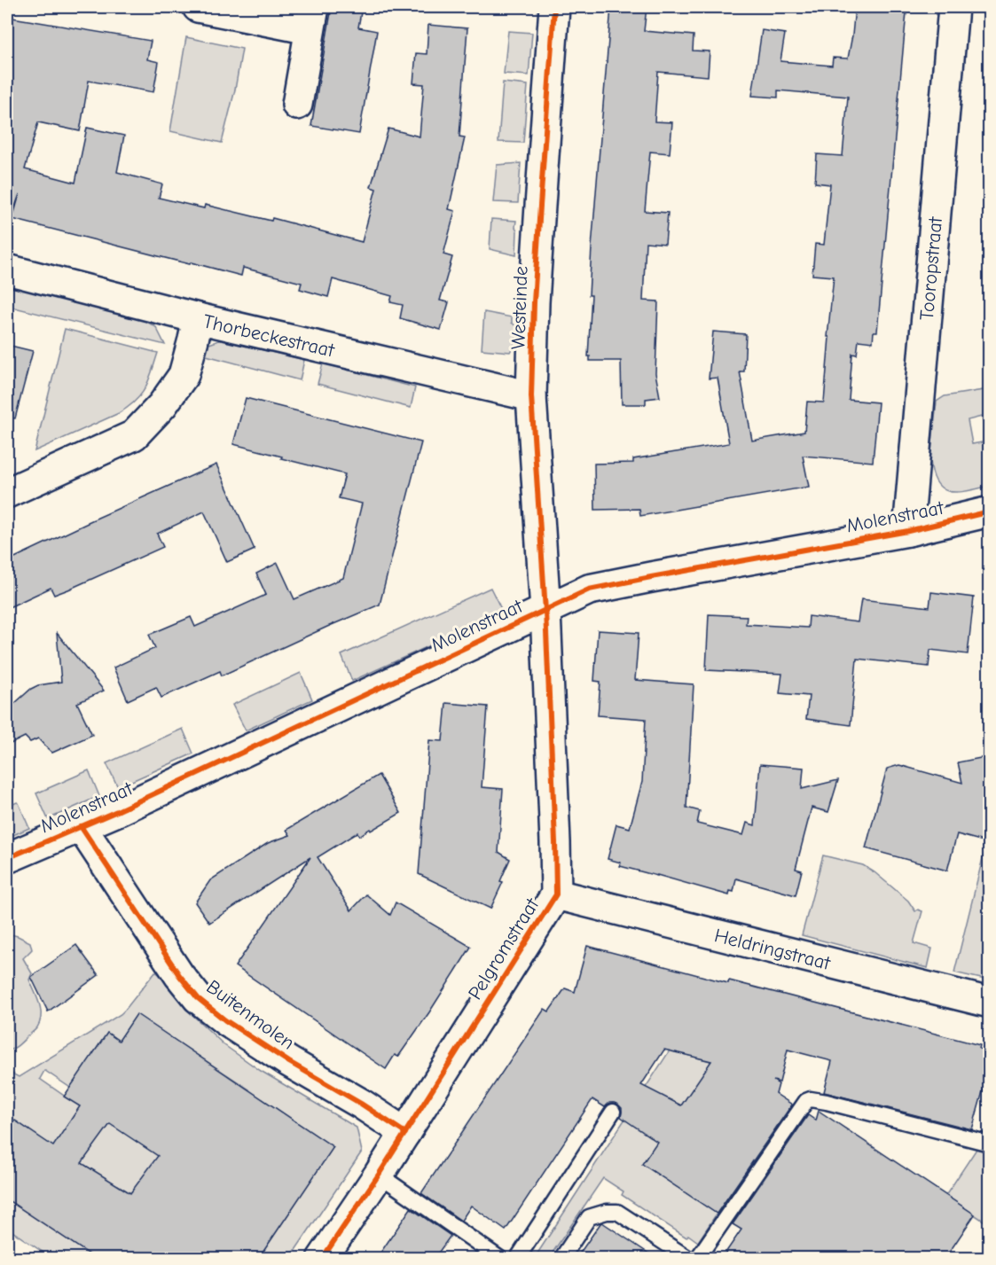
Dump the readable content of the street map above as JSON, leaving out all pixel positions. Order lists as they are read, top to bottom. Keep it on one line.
{"streets":{"street":["Tooropstraat","Westeinde","Thorbeckestraat","Molenstraat","Pelgromstraat","Heldringstraat","Buitenmolen"]},"crossings":[["Tooropstraat","Molenstraat"],["Westeinde","Thorbeckestraat"],["Westeinde","Molenstraat"],["Westeinde","Pelgromstraat"],["Molenstraat","Pelgromstraat"],["Molenstraat","Buitenmolen"],["Pelgromstraat","Heldringstraat"],["Pelgromstraat","Buitenmolen"]]}
